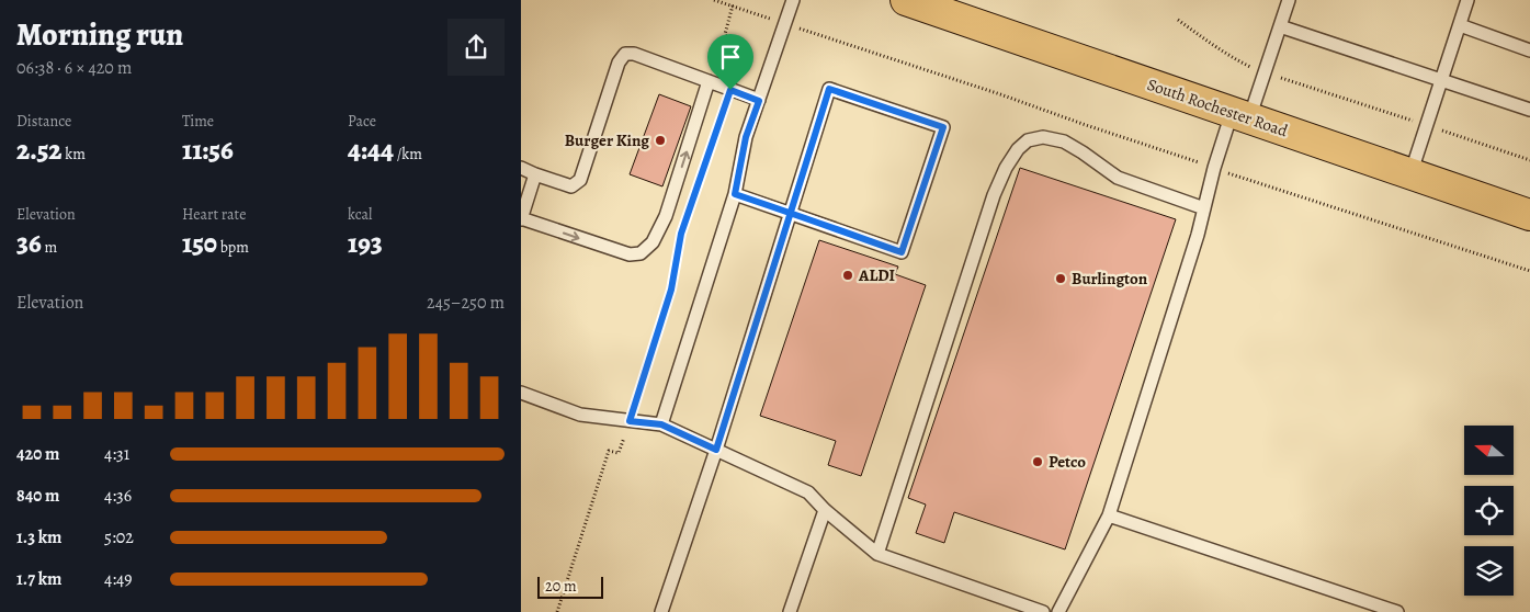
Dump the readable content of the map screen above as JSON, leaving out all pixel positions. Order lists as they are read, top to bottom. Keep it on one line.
{"streets":{"main road":["South Rochester Road"]},"places":["Burger King","ALDI","Burlington","Petco"],"scale_bar":"20 m","north":"left","page":{"heading":["Morning run","06:38 · 6 × 420 m"],"stats":[["Distance","2.52 km"],["Time","11:56"],["Pace","4:44 /km"],["Elevation","36 m"],["Heart rate","150 bpm"],["kcal","193"]],"chart":["Elevation","245–250 m"],"list":[{"name":"420 m","note":"4:31"},{"name":"840 m","note":"4:36"},{"name":"1.3 km","note":"5:02"},{"name":"1.7 km","note":"4:49"}],"scale":"20 m"}}
